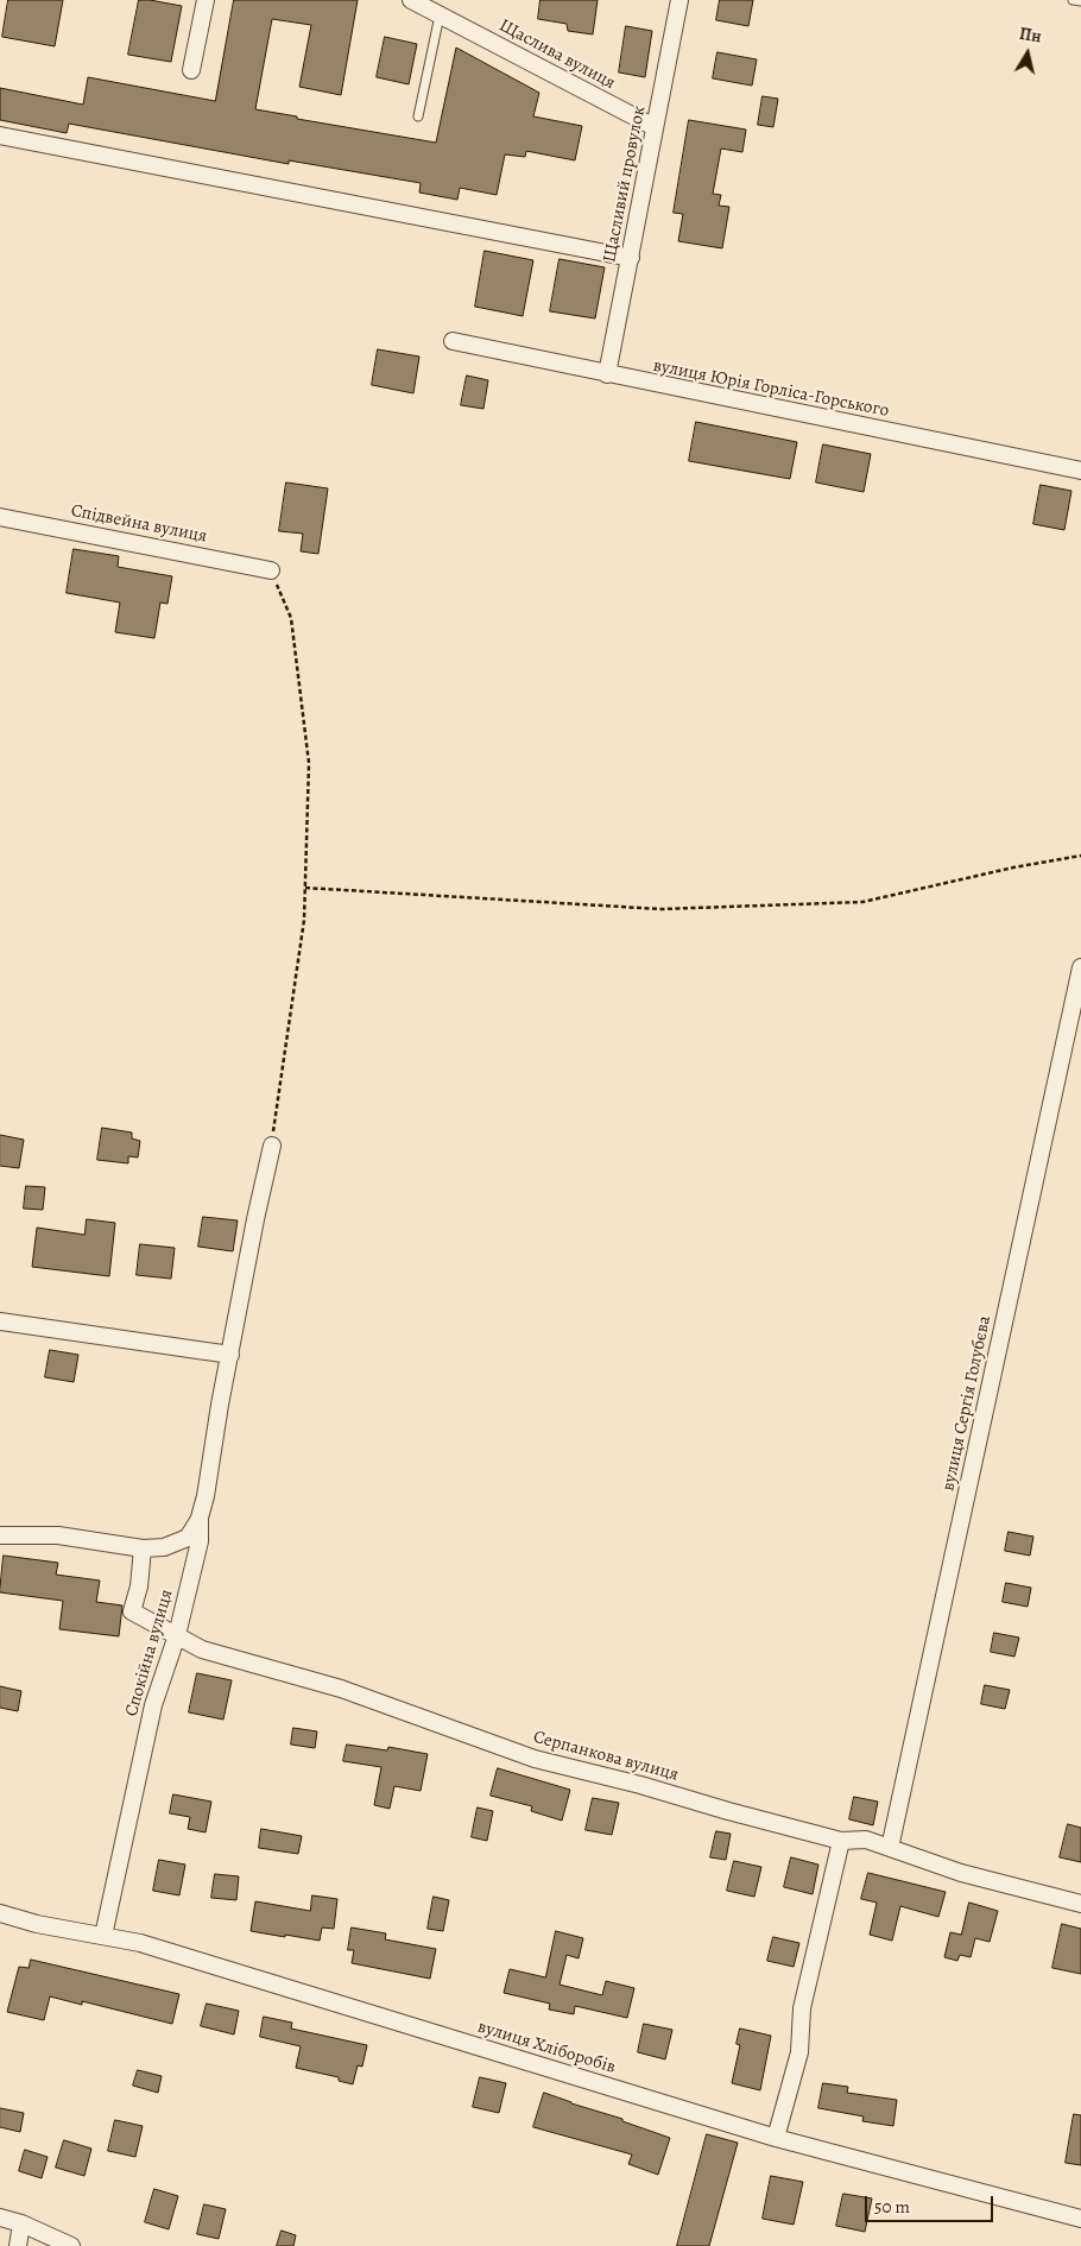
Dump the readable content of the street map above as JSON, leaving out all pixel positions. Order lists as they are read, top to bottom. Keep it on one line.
{"streets":{"street":["Щаслива вулиця","Щасливий провулок","вулиця Юрія Горліса-Горського","Спідвейна вулиця","вулиця Сергія Голубєва","Спокійна вулиця","Серпанкова вулиця","вулиця Хліборобів"]},"crossings":[["Щаслива вулиця","Щасливий провулок"],["Щасливий провулок","вулиця Юрія Горліса-Горського"],["вулиця Сергія Голубєва","Серпанкова вулиця"],["Спокійна вулиця","Серпанкова вулиця"],["Спокійна вулиця","вулиця Хліборобів"]],"scale_bar":"50 m","north":"top"}
